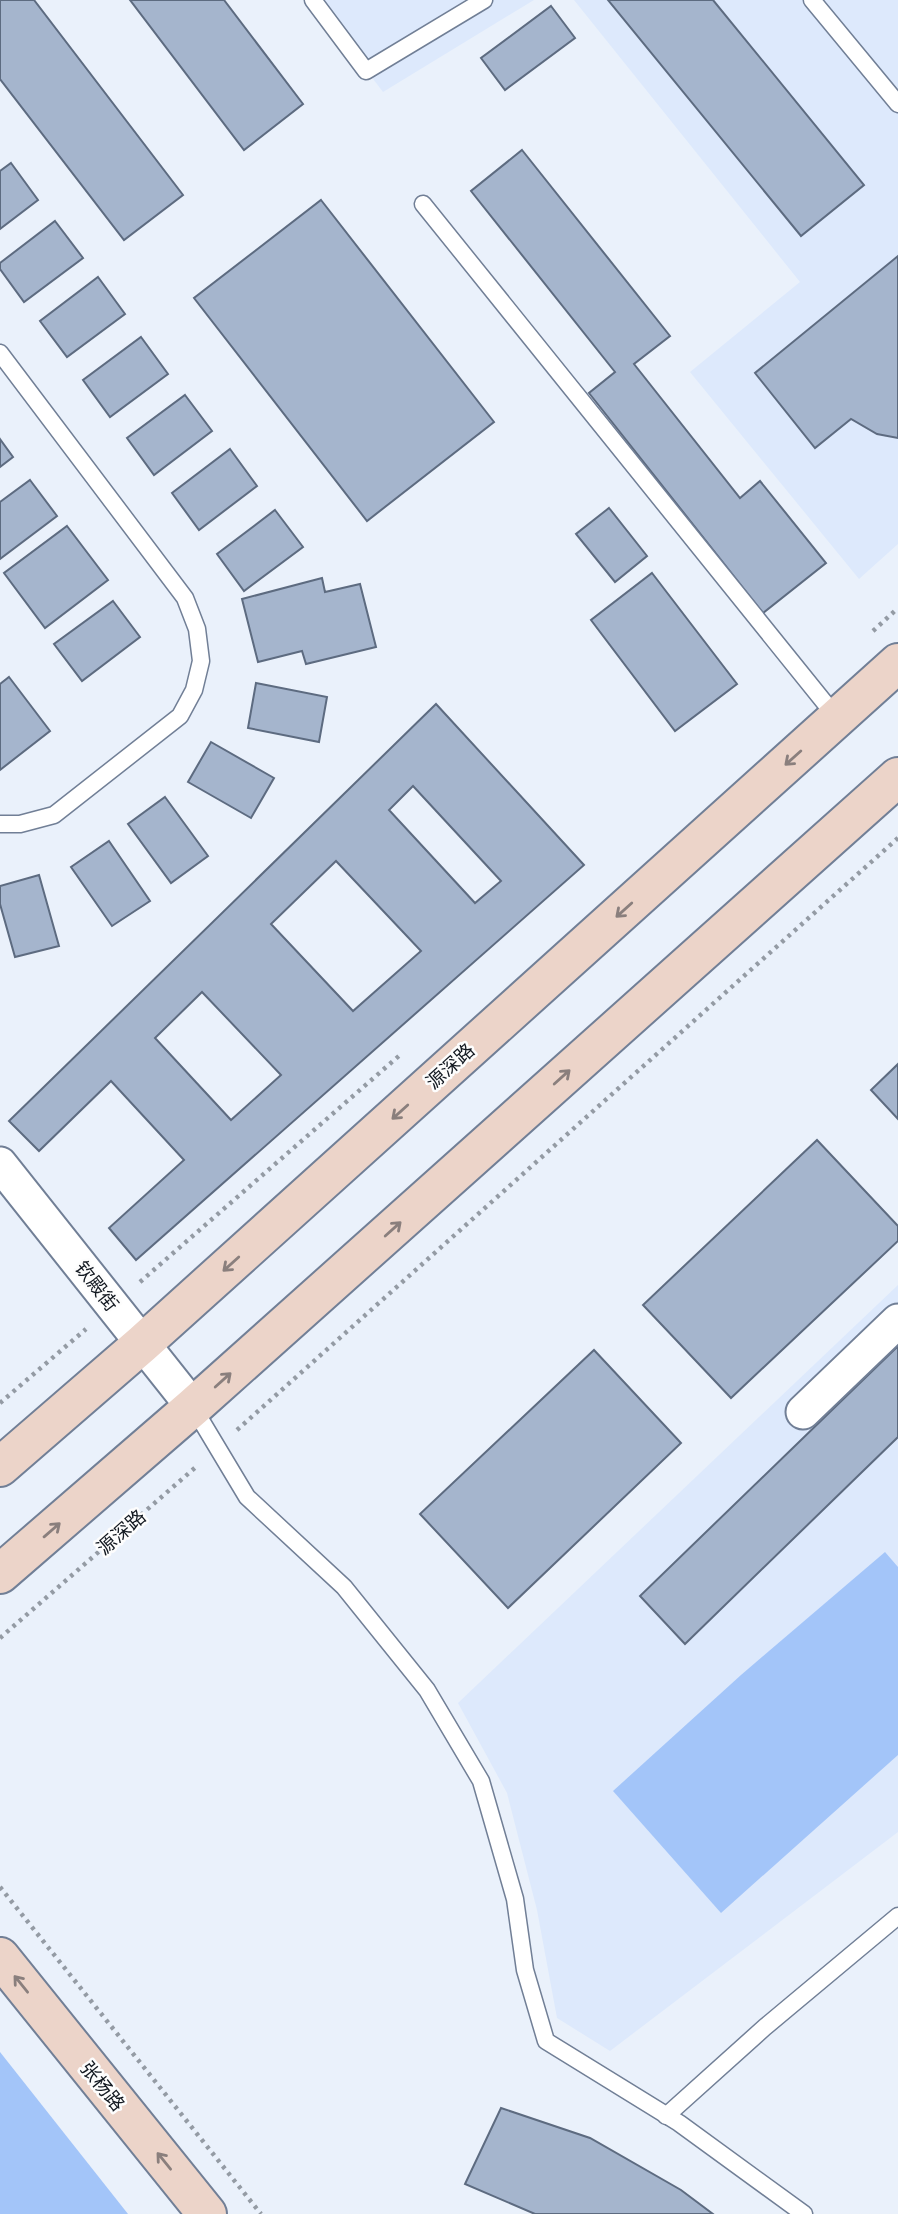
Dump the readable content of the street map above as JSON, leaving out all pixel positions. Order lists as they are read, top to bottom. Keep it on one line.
{"streets":{"main road":["源深路","张杨路"],"street":["钦殿街"]},"crossings":[["源深路","钦殿街"]],"one_way":["张杨路"]}
